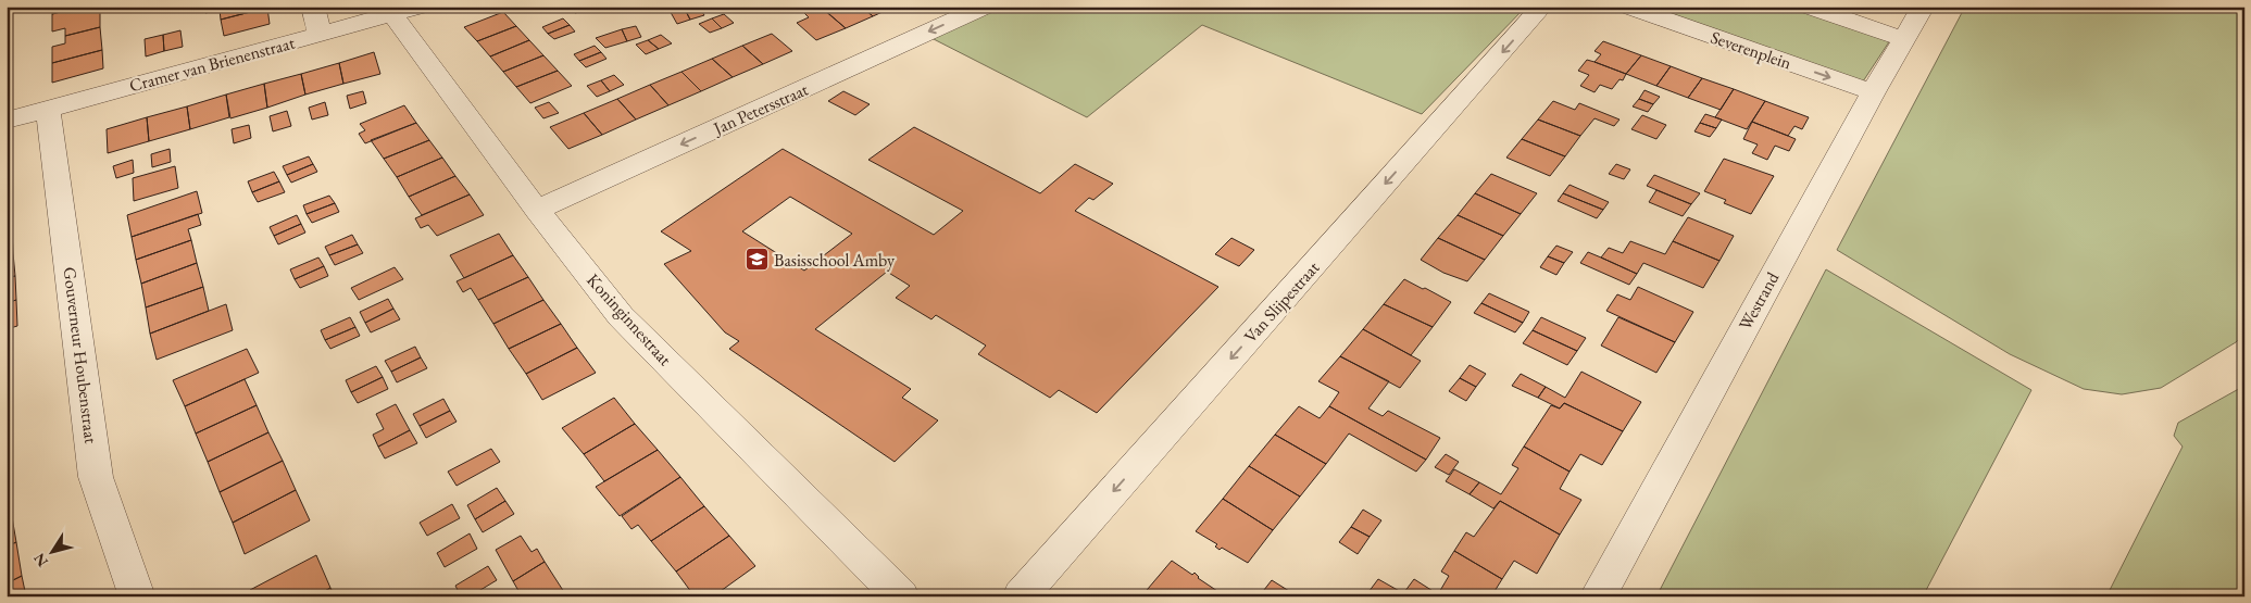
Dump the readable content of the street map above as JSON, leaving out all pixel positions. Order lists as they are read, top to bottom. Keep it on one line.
{"streets":{"street":["Severenplein","Cramer van Brienenstraat","Jan Petersstraat","Westrand","Van Slijpestraat","Koninginnestraat","Gouverneur Houbenstraat"]},"crossings":[["Severenplein","Westrand"],["Cramer van Brienenstraat","Koninginnestraat"],["Cramer van Brienenstraat","Gouverneur Houbenstraat"],["Jan Petersstraat","Koninginnestraat"]],"one_way":["Jan Petersstraat","Van Slijpestraat"],"places":{"school or university":["Basisschool Amby"]},"north":"bottom left"}
